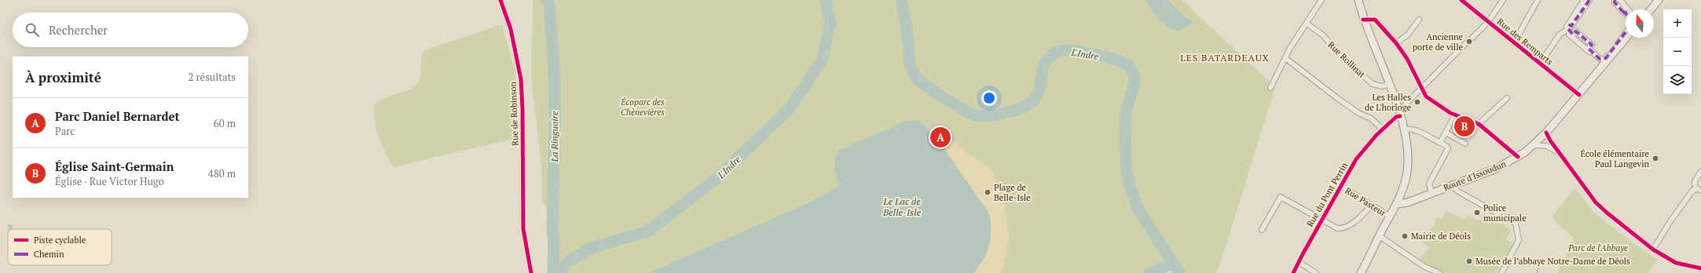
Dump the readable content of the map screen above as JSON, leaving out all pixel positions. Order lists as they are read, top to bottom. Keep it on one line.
{"streets":{"main road":["Route d'Issoudun"],"street":["Rue des Remparts","Rue Rollinat","Rue de Robinson","Rue du Pont Perrin","Rue Pasteur"]},"crossings":[["Rue des Remparts","Route d'Issoudun"],["Rue du Pont Perrin","Rue Pasteur"]],"districts":["LES BATARDEAUX"],"water":["L'Indre","La Ringuoire","Le Lac de Belle-Isle"],"parks":["Écoparc des Chènevières","Parc de l'Abbaye"],"places":["Ancienne porte de ville","Les Halles de L'horloge","École élémentaire Paul Langevin","Plage de Belle-Isle","Police municipale","Mairie de Déols","Musée de l’abbaye Notre-Dame de Déols"],"legend":["Piste cyclable","Chemin"],"north":"top","page":{"map_buttons":["+","−"],"search":"Rechercher","heading":["À proximité","2 résultats"],"list":[{"mark":"A","name":"Parc Daniel Bernardet","note":"Parc","value":"60 m"},{"mark":"B","name":"Église Saint-Germain","note":"Église · Rue Victor Hugo","value":"480 m"}],"pins":["B","A"]}}
